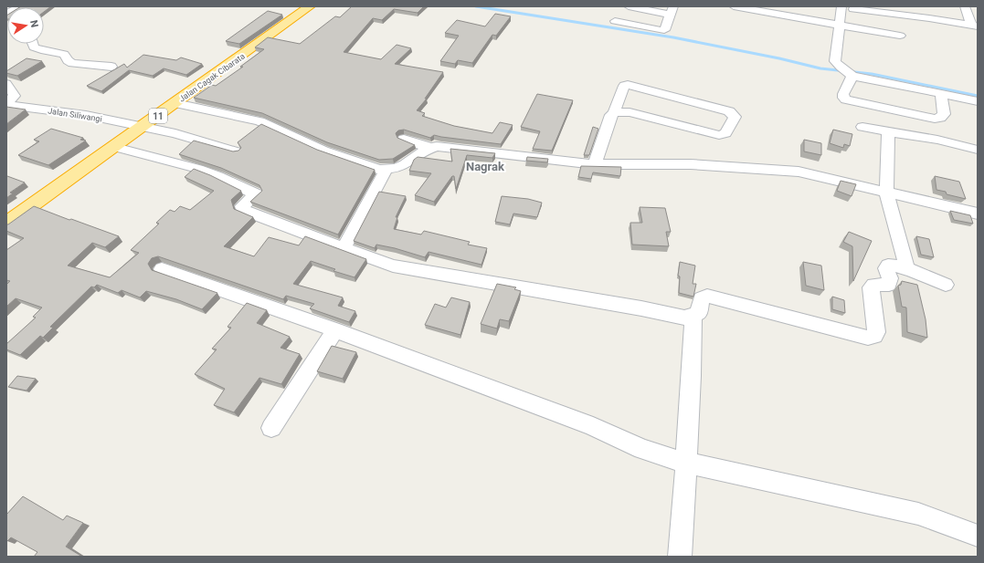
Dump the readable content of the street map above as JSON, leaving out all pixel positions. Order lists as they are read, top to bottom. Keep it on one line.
{"streets":{"highway":["Jalan Cagak Cibarata","11"],"street":["Jalan Siliwangi"]},"crossings":[["Jalan Cagak Cibarata","Jalan Siliwangi"]],"districts":["Nagrak"],"north":"right"}
